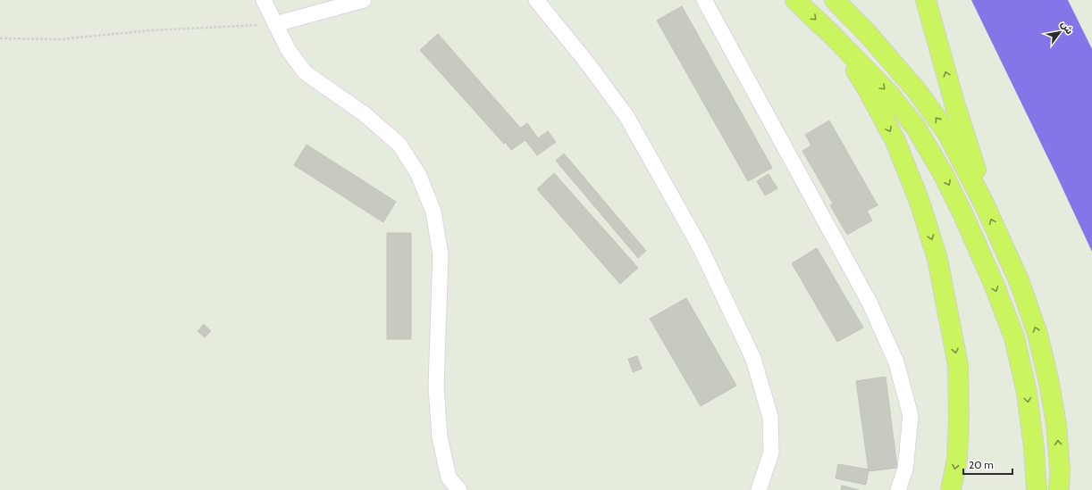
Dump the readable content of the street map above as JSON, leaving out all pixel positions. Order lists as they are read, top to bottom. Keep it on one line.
{"scale_bar":"20 m","north":"top right"}
